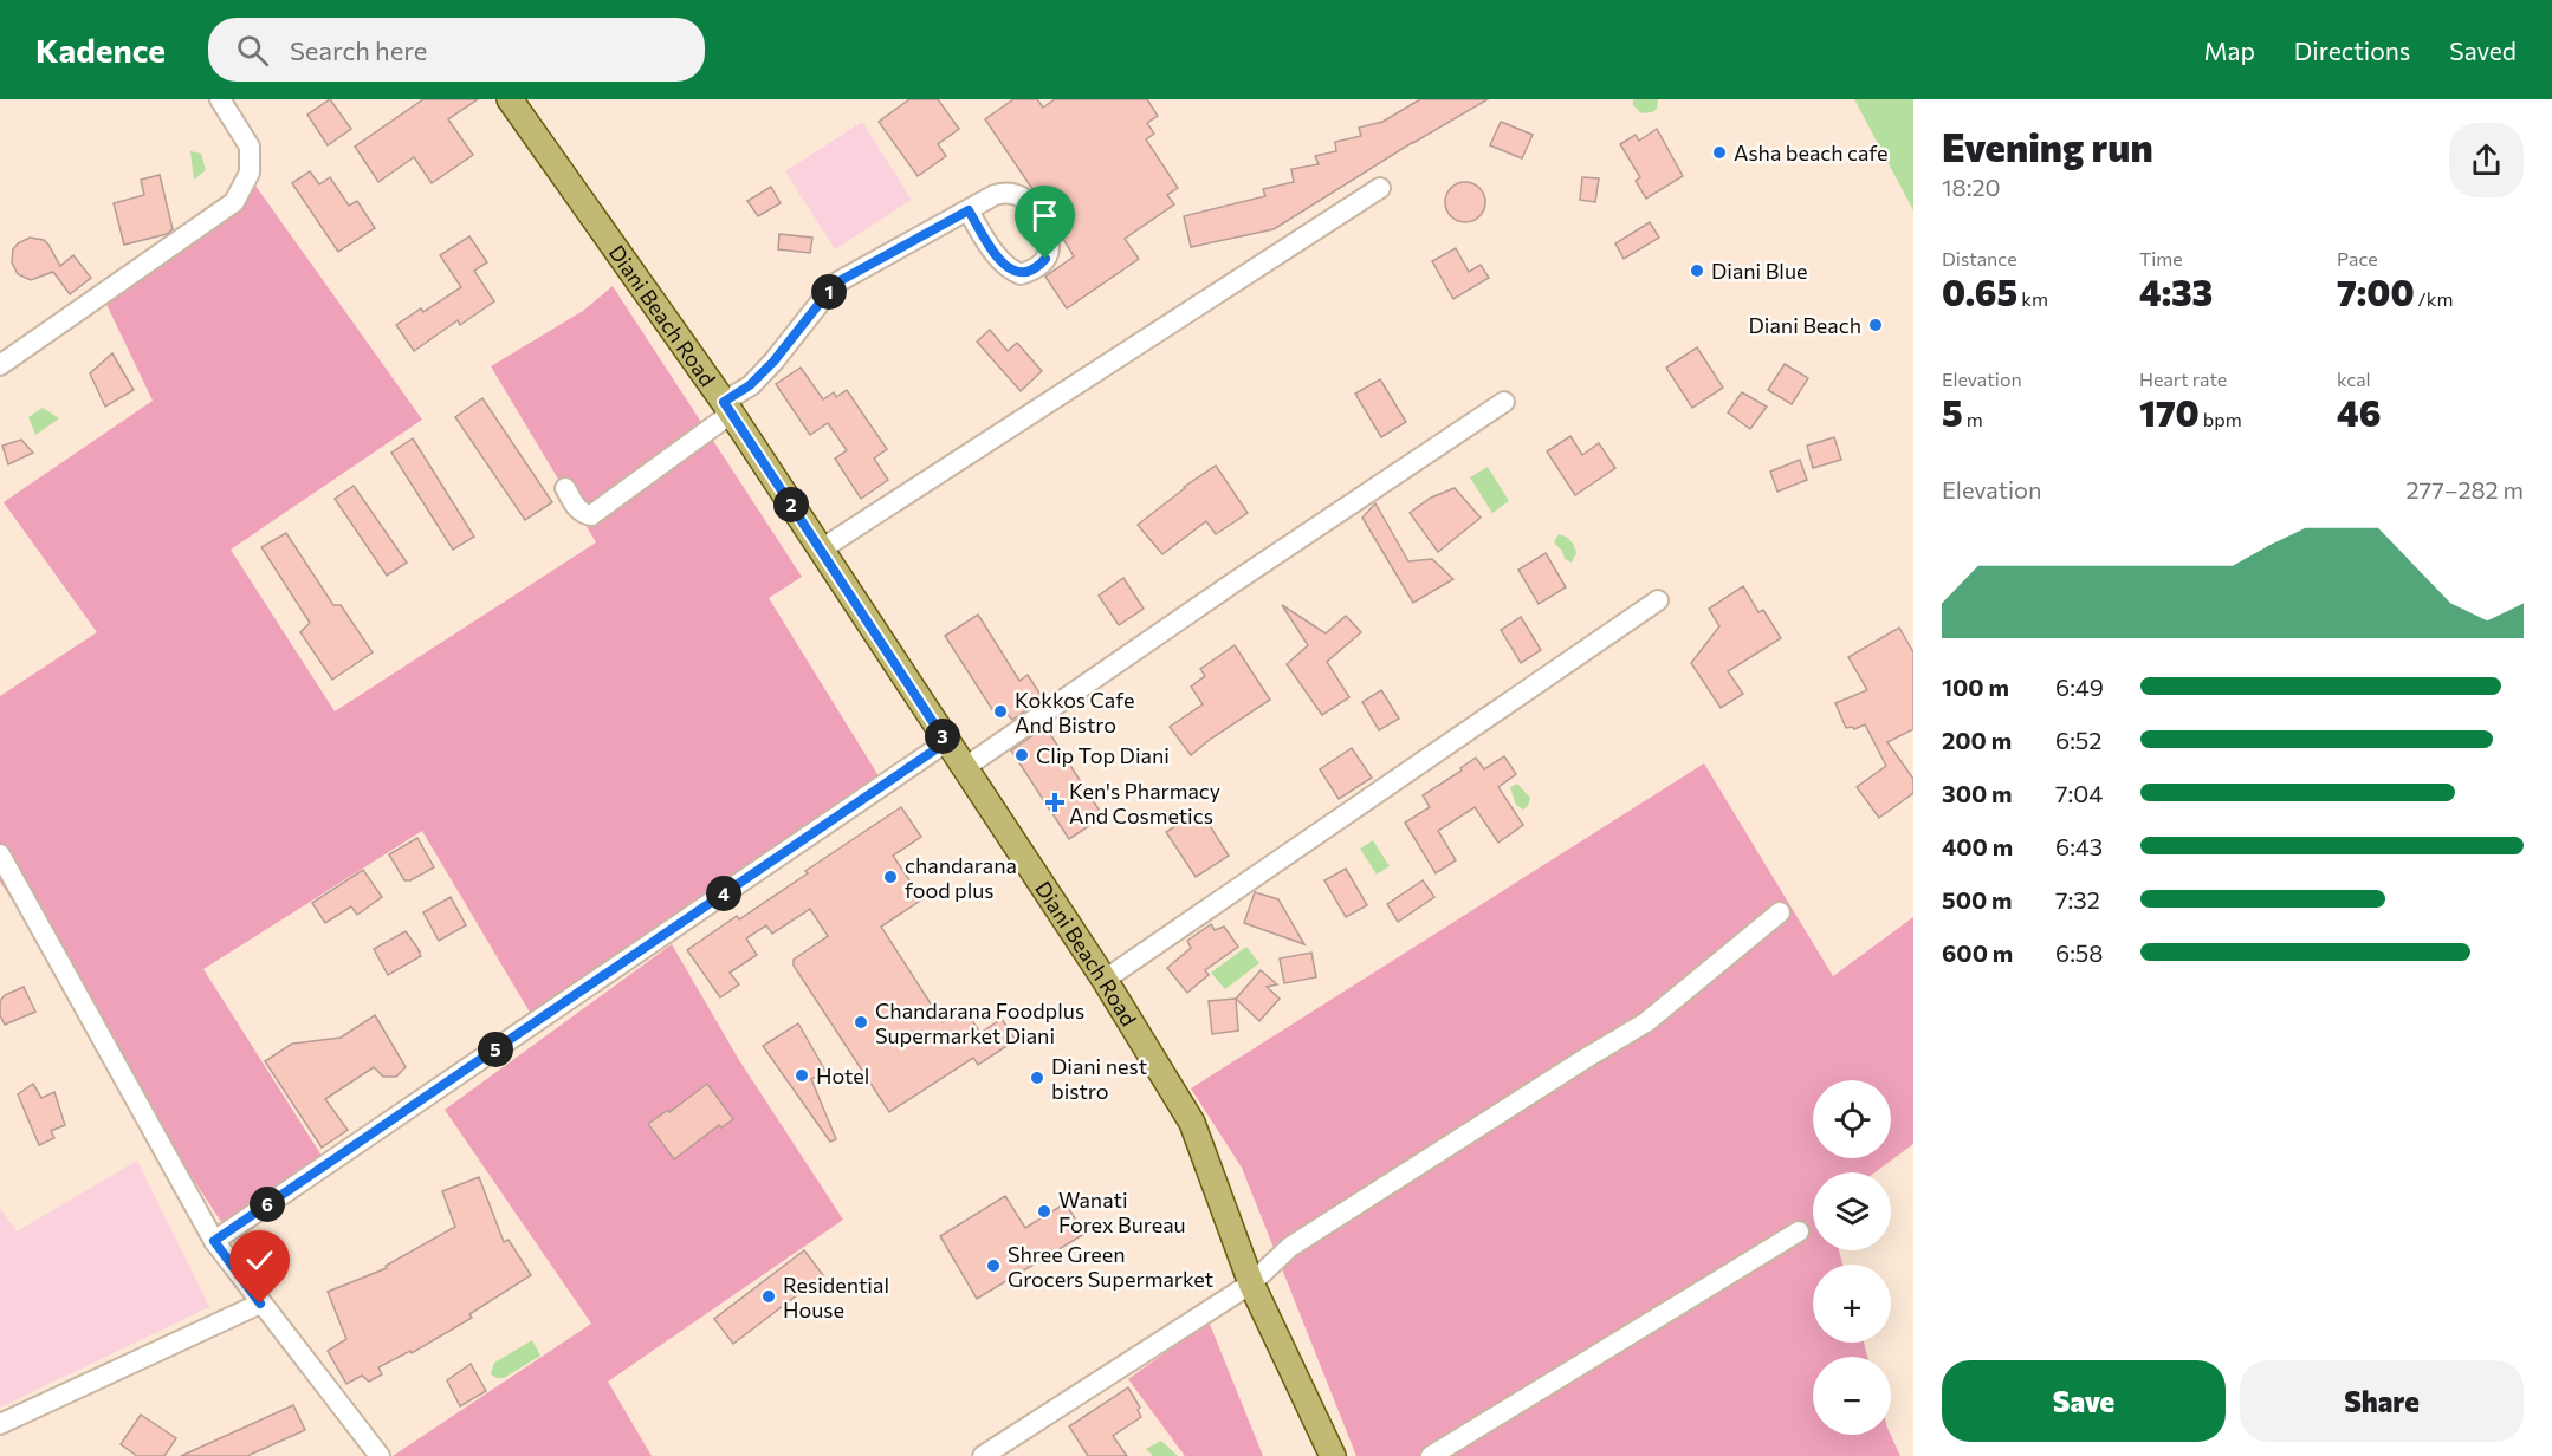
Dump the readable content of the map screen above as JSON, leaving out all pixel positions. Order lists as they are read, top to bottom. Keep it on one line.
{"streets":{"main road":["Diani Beach Road"]},"places":{"other":["Asha beach cafe","Diani Blue","Diani Beach","Kokkos Cafe And Bistro","Clip Top Diani","chandarana food plus","Chandarana Foodplus Supermarket Diani","Hotel","Diani nest bistro","Wanati Forex Bureau","Shree Green Grocers Supermarket","Residential House"],"health":["Ken's Pharmacy And Cosmetics"]},"page":{"header":"Kadence","search":"Search here","nav":["Map","Directions","Saved"],"heading":["Evening run","18:20"],"stats":[["Distance","0.65 km"],["Time","4:33"],["Pace","7:00 /km"],["Elevation","5 m"],["Heart rate","170 bpm"],["kcal","46"]],"pins":["1","2","3","4","5","6"],"chart":["Elevation","277–282 m"],"list":[{"name":"100 m","note":"6:49"},{"name":"200 m","note":"6:52"},{"name":"300 m","note":"7:04"},{"name":"400 m","note":"6:43"},{"name":"500 m","note":"7:32"},{"name":"600 m","note":"6:58"}],"map_buttons":["+","−"],"buttons":["Save","Share"]}}
